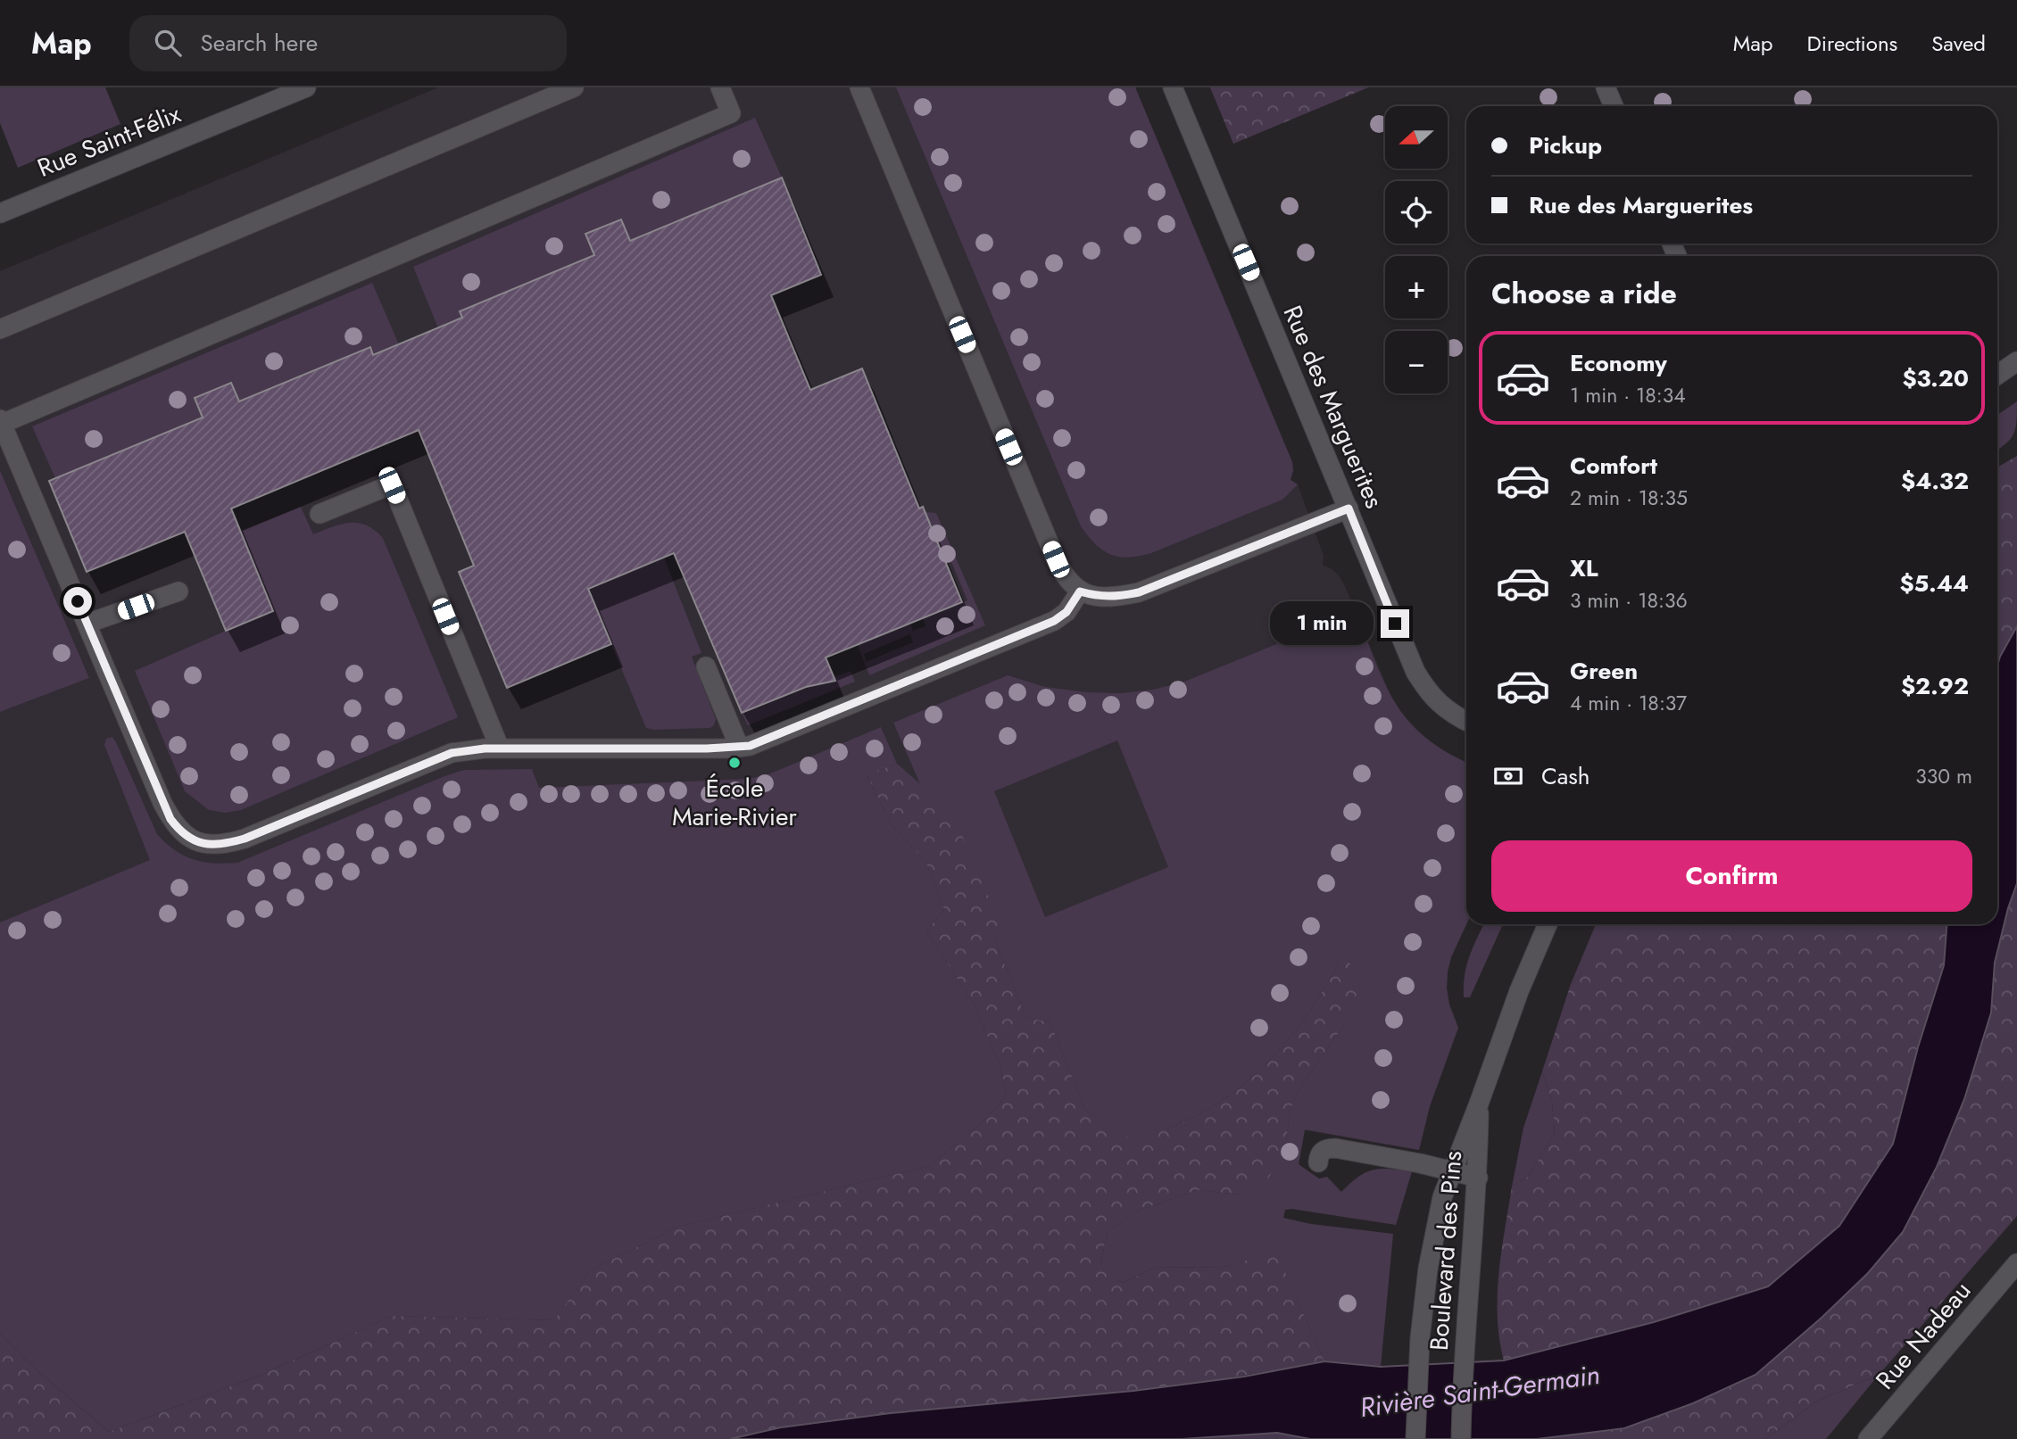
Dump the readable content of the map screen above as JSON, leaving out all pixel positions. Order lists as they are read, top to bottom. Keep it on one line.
{"streets":{"street":["Rue Saint-Félix","Rue des Marguerites","Boulevard des Pins","Rue Nadeau"]},"water":["Rivière Saint-Germain"],"places":["École Marie-Rivier"],"north":"left","page":{"header":"Map","search":"Search here","nav":["Map","Directions","Saved"],"map_buttons":["+","−"],"banner":["Pickup","Rue des Marguerites"],"heading":"Choose a ride","list":[{"name":"Economy","note":"1 min · 18:34","value":"$3.20"},{"name":"Comfort","note":"2 min · 18:35","value":"$4.32"},{"name":"XL","note":"3 min · 18:36","value":"$5.44"},{"name":"Green","note":"4 min · 18:37","value":"$2.92"}],"bubble":"1 min","pay":["Cash","330 m"],"buttons":"Confirm"}}
